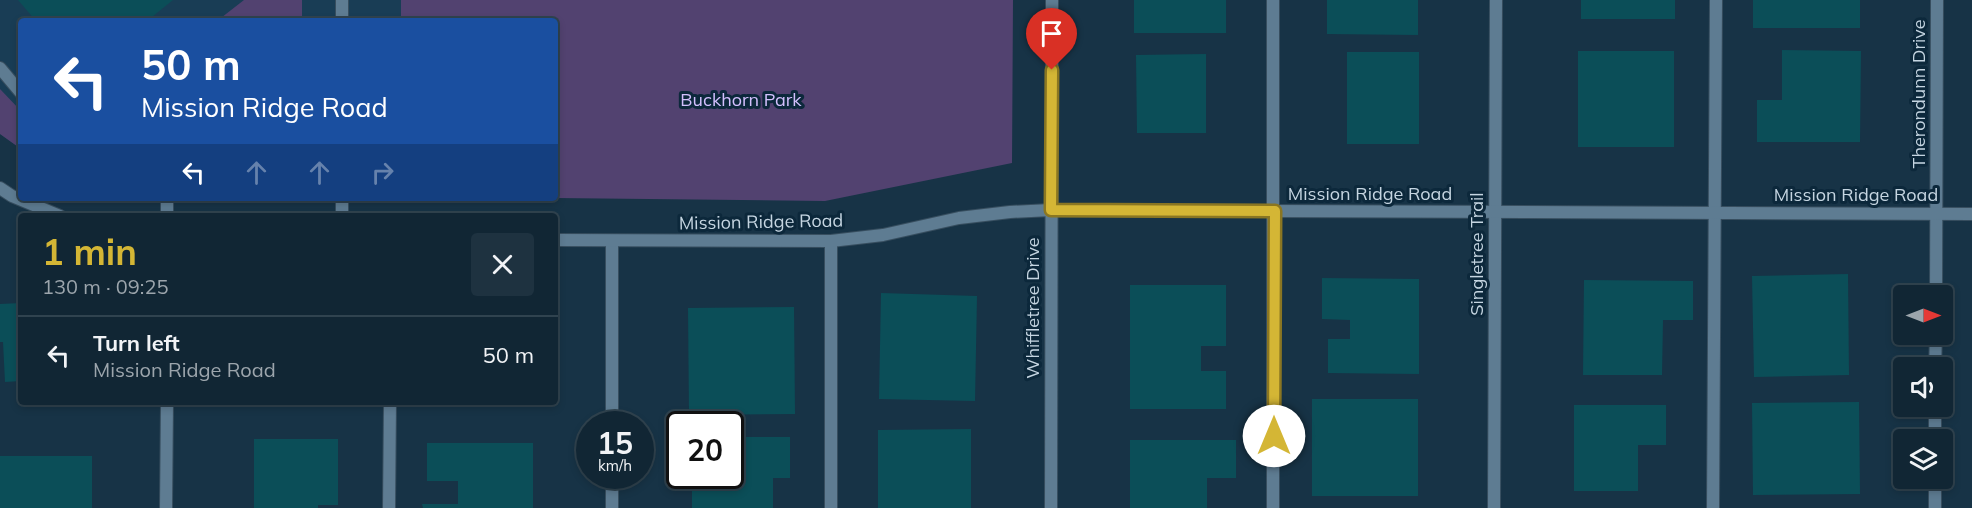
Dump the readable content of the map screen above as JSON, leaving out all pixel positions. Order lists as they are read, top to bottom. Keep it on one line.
{"streets":{"street":["Therondunn Drive","Mission Ridge Road","Singletree Trail","Whiffletree Drive"]},"crossings":[["Therondunn Drive","Mission Ridge Road"],["Mission Ridge Road","Singletree Trail"],["Mission Ridge Road","Whiffletree Drive"]],"parks":["Buckhorn Park"],"north":"right","page":{"turn":["50 m","Mission Ridge Road"],"heading":["1 min","130 m · 09:25"],"list":[{"name":"Turn left","note":"Mission Ridge Road","value":"50 m"}],"speed":"15 km/h","limit":"20"}}
